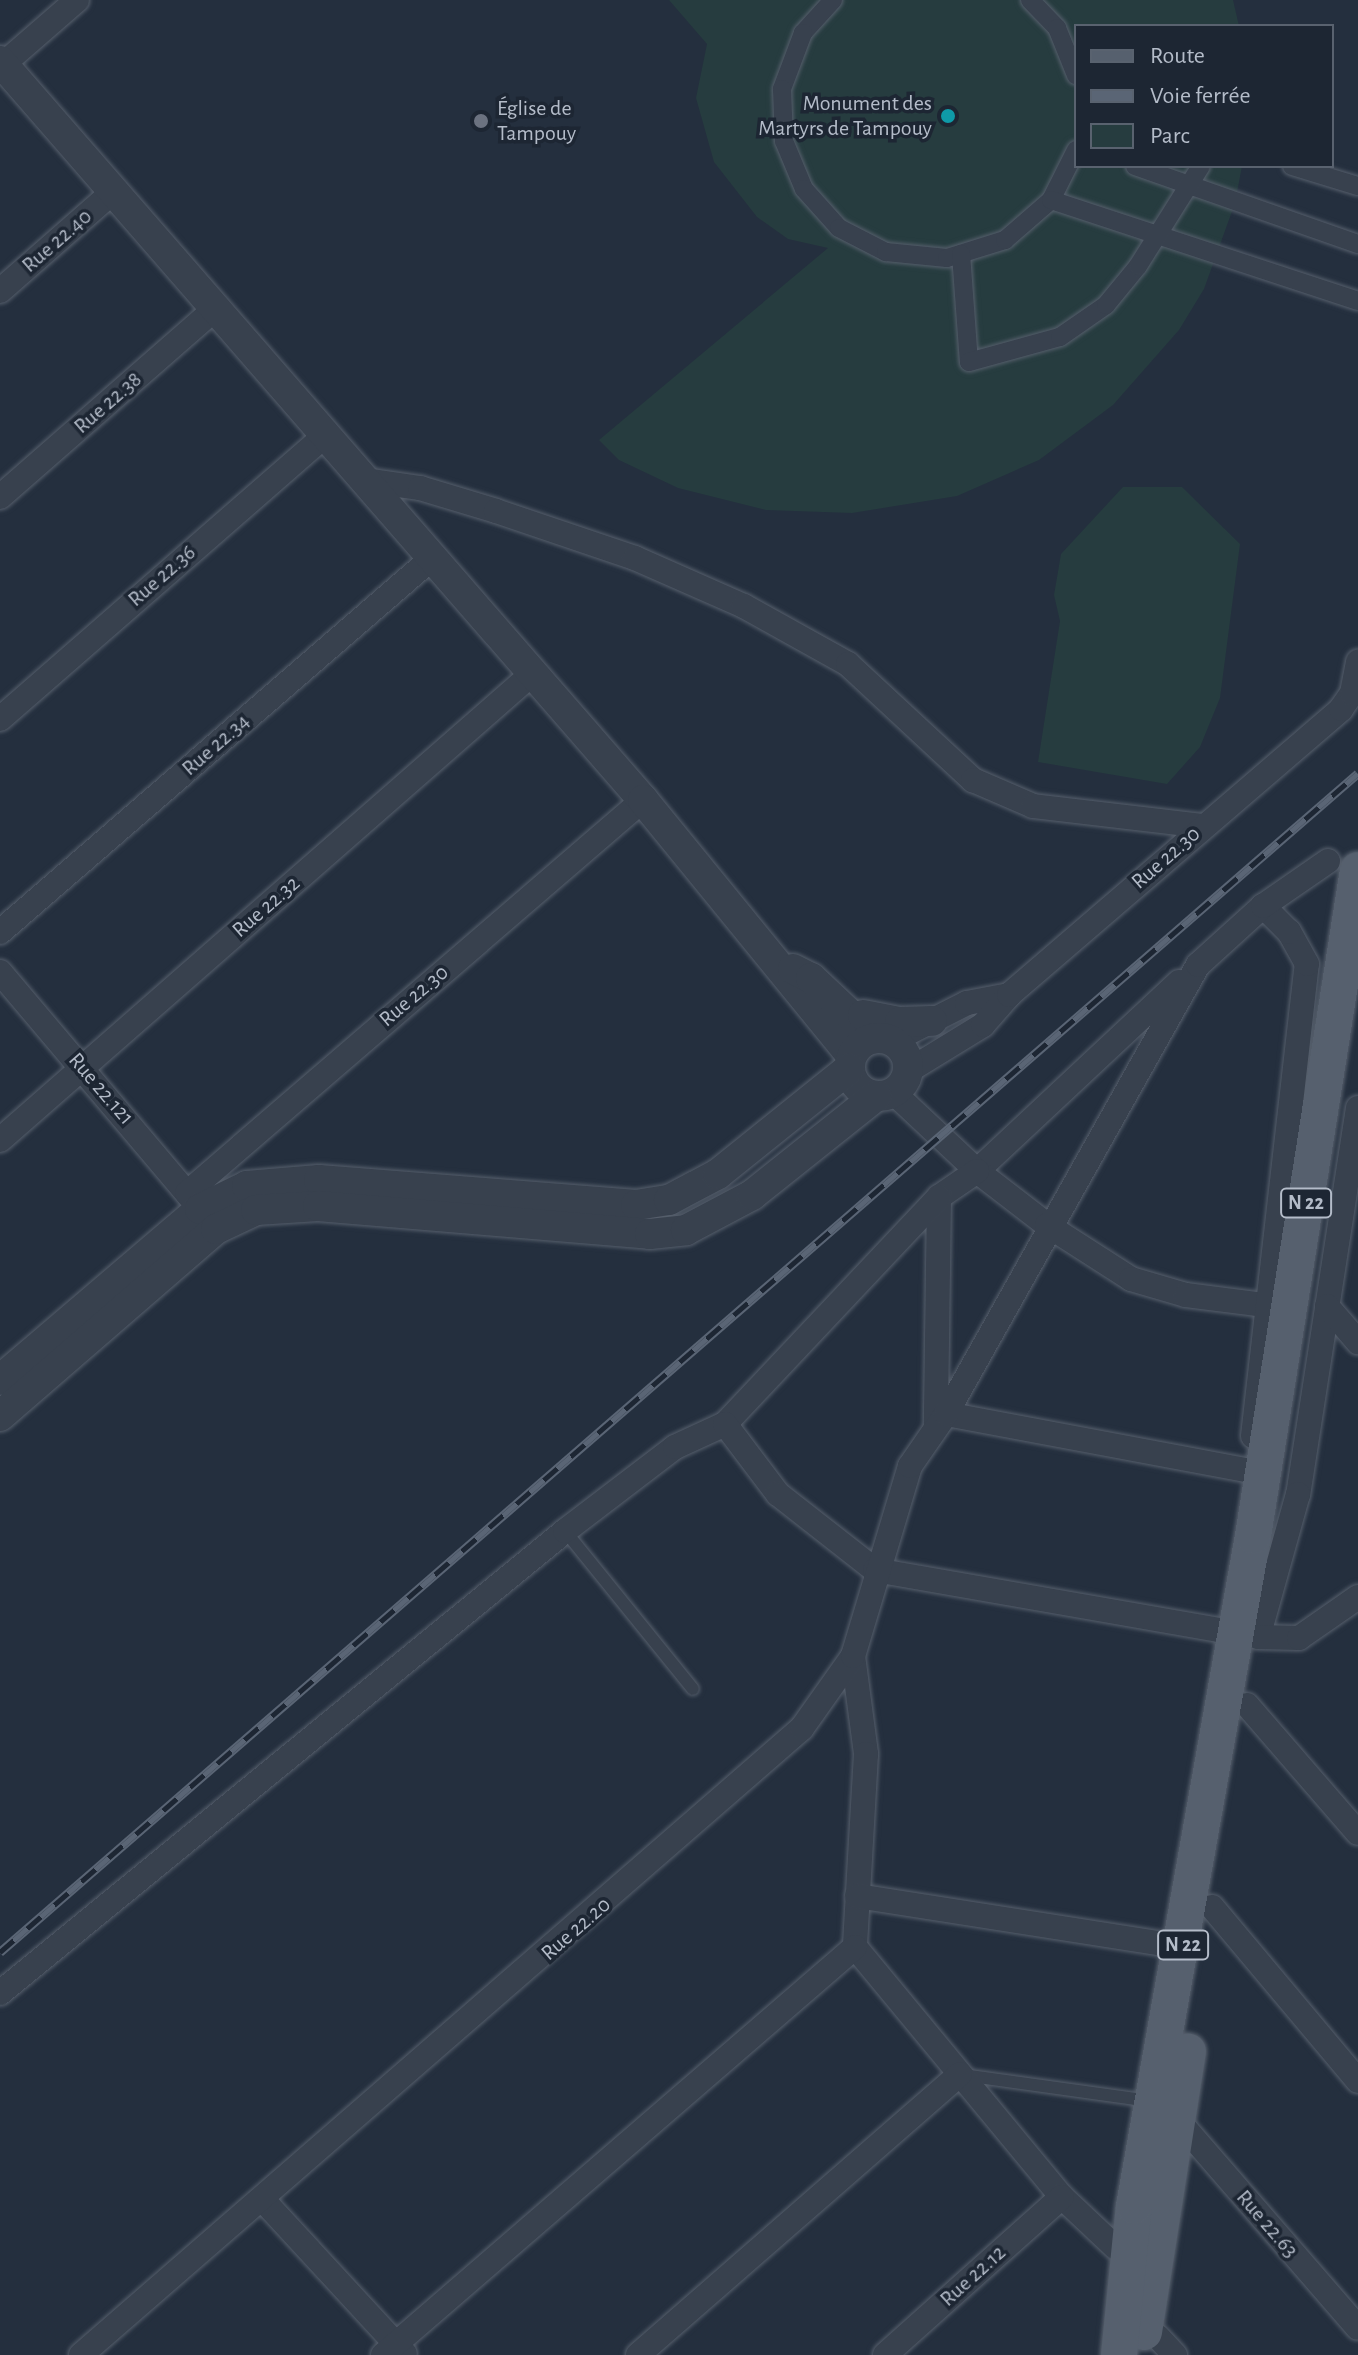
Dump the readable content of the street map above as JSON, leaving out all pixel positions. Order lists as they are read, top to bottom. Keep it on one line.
{"streets":{"main road":["N 22"],"street":["Rue 22.40","Rue 22.38","Rue 22.36","Rue 22.34","Rue 22.30","Rue 22.32","Rue 22.121","Rue 22.20","Rue 22.63","Rue 22.12"]},"crossings":[["Rue 22.30","Rue 22.121"],["Rue 22.32","Rue 22.121"],["N 22","Rue 22.63"]],"places":["Monument des Martyrs de Tampouy","Église de Tampouy"],"legend":["Route","Voie ferrée","Parc"]}
